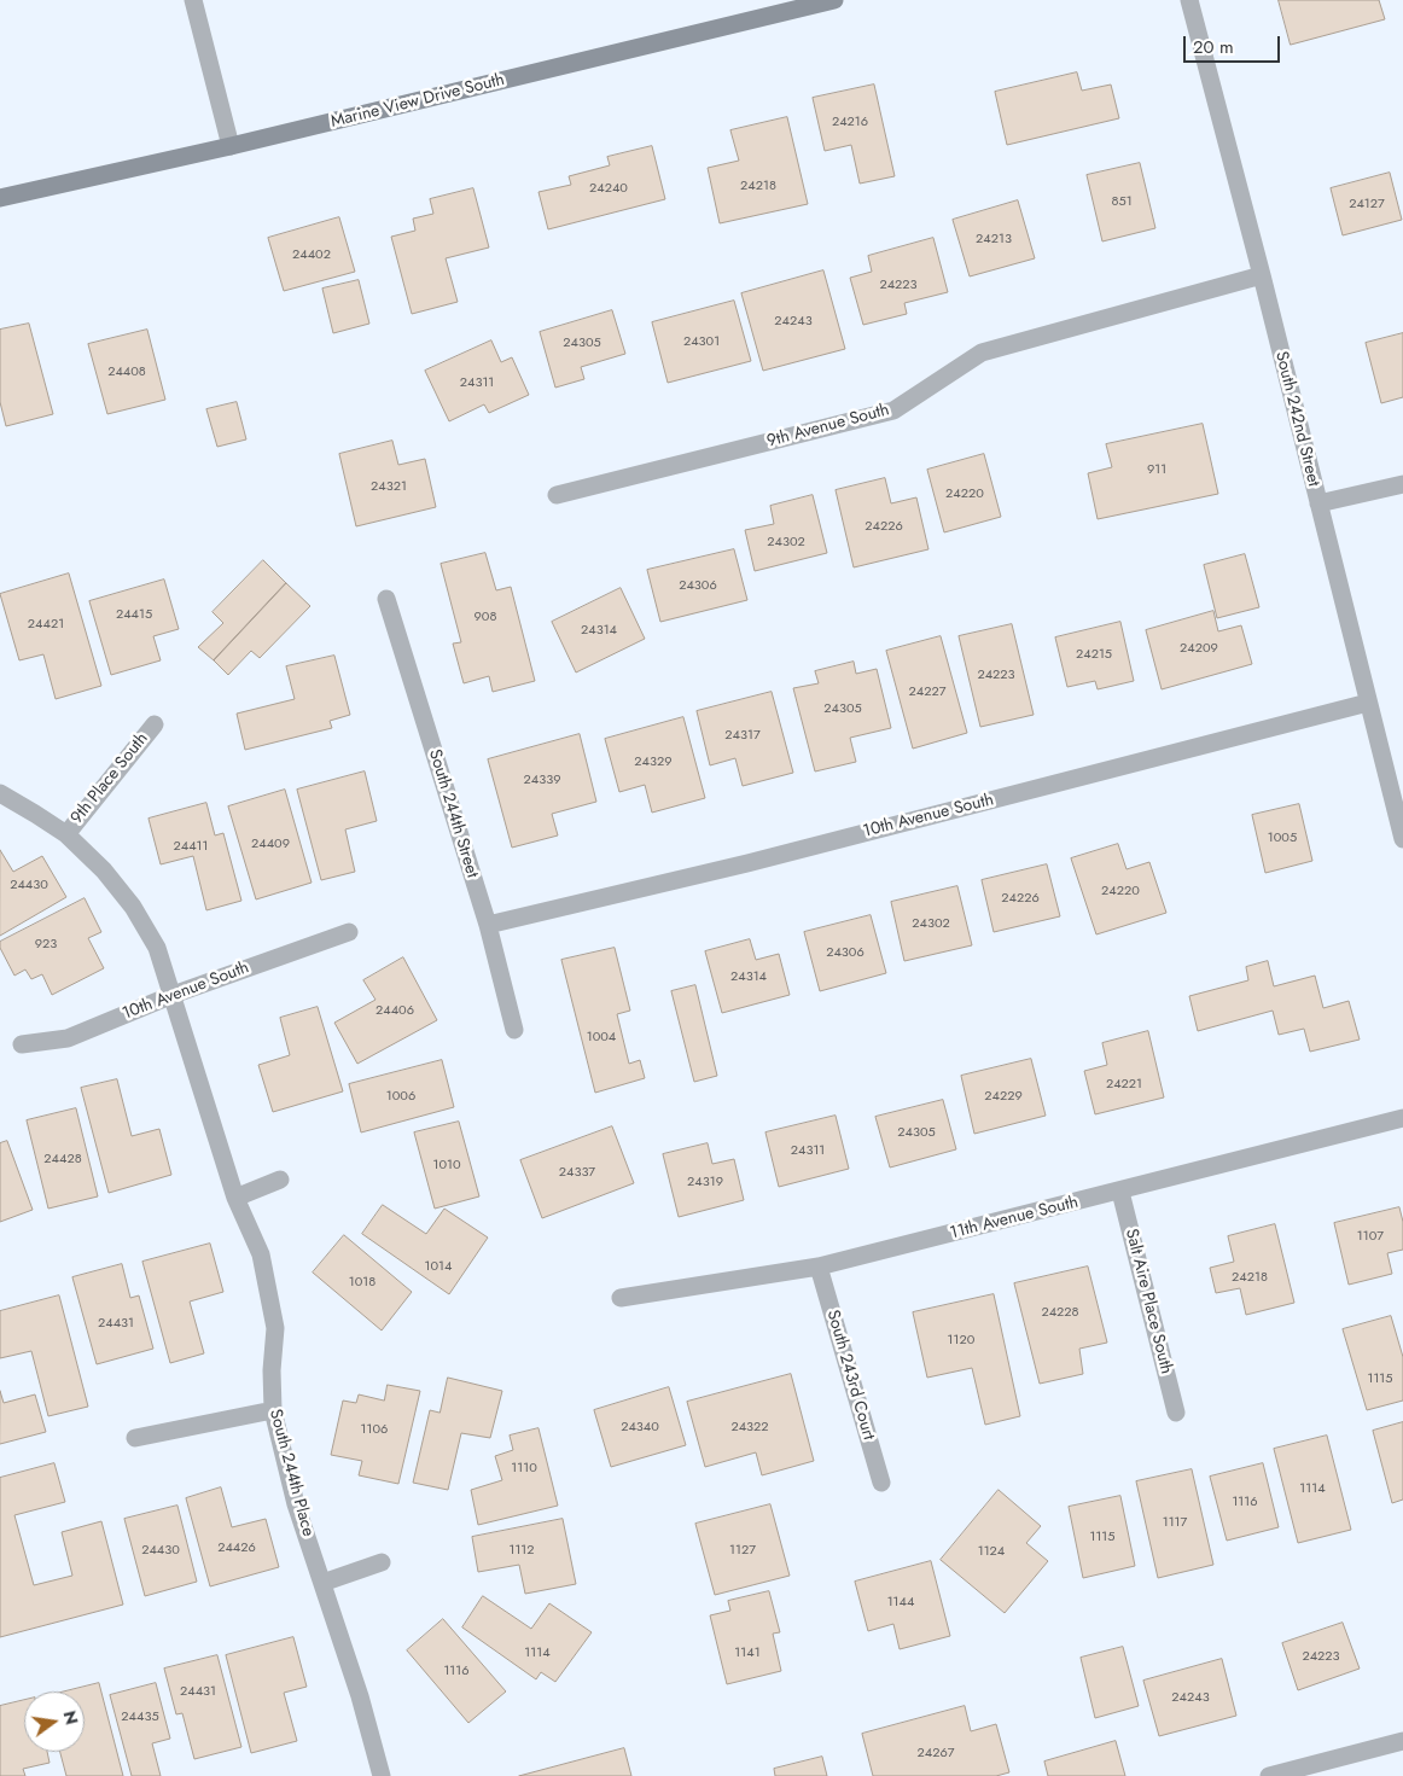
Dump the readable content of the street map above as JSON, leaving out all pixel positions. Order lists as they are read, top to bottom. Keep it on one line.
{"streets":{"main road":["Marine View Drive South"],"street":["South 242nd Street","9th Avenue South","9th Place South","South 244th Street","10th Avenue South","11th Avenue South","Salt Aire Place South","South 243rd Court","South 244th Place"]},"crossings":[["South 242nd Street","9th Avenue South"],["South 242nd Street","10th Avenue South"],["9th Place South","10th Avenue South"],["9th Place South","South 244th Place"],["South 244th Street","10th Avenue South"],["10th Avenue South","South 244th Place"],["11th Avenue South","Salt Aire Place South"],["11th Avenue South","South 243rd Court"]],"house_numbers":["24216","24218","24240","851","24127","24213","24402","24223","24243","24301","24305","24408","24311","911","24321","24220","24226","24302","24306","24415","908","24421","24314","24209","24215","24223","24227","24305","24317","24329","24339","1005","24409","24411","24430","24220","24226","24302","923","24306","24314","24406","1004","24221","1006","24229","24305","24311","24428","1010","24337","24319","1107","1014","24218","1018","24228","24431","1120","1115","24340","24322","1106","1110","1114","1116","1117","1115","24426","24430","1112","1127","1124","1144","1114","1141","24223","1116","24431","24243","24435","24267"],"scale_bar":"20 m","north":"right"}
